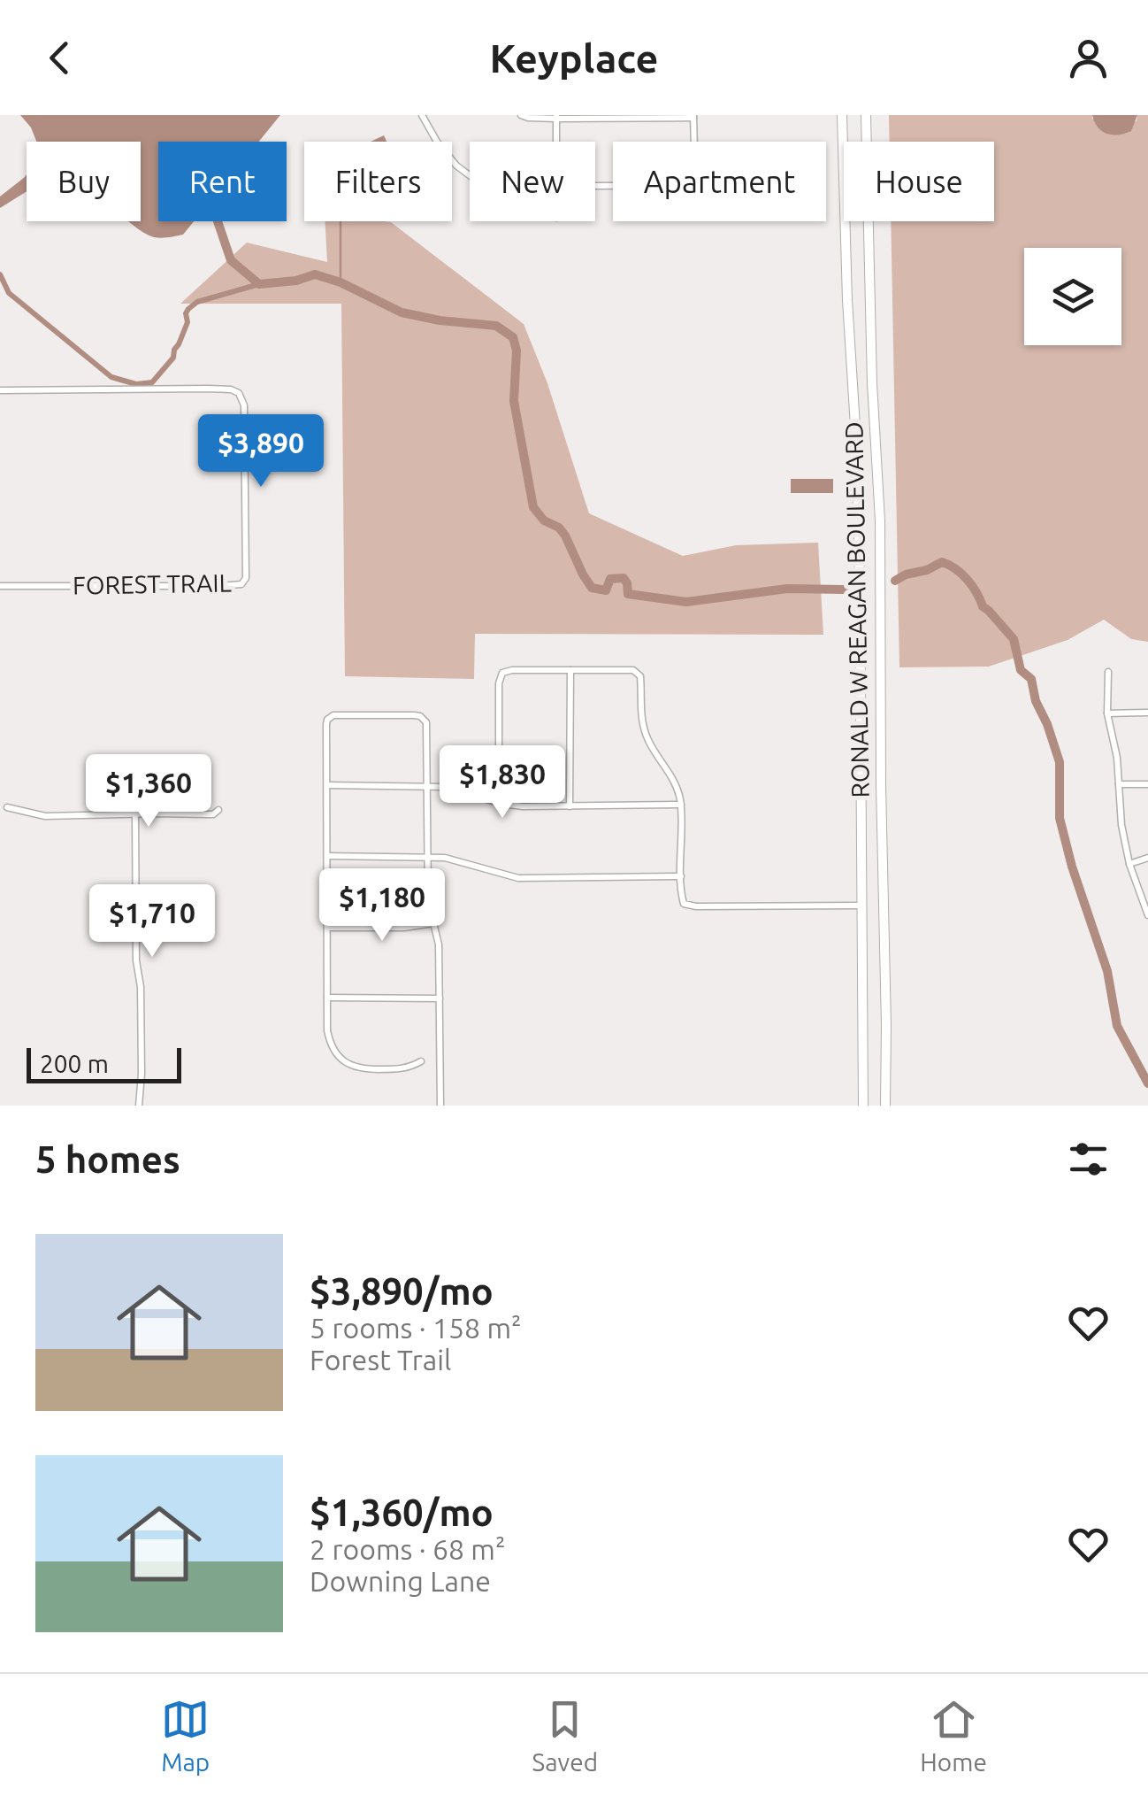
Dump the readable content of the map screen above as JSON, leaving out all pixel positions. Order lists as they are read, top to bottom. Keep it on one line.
{"streets":{"main road":["RONALD W REAGAN BOULEVARD"],"street":["FOREST TRAIL"]},"scale_bar":"200 m","page":{"header":"Keyplace","chip":["Buy","Rent","Filters","New","Apartment","House"],"price":["$3,890","$1,830","$1,360","$1,180","$1,710"],"scale":"200 m","heading":"5 homes","list":[{"name":"$3,890/mo","note":"5 rooms · 158 m² · Forest Trail"},{"name":"$1,360/mo","note":"2 rooms · 68 m² · Downing Lane"}],"tabs":["Map","Saved","Home"]}}
